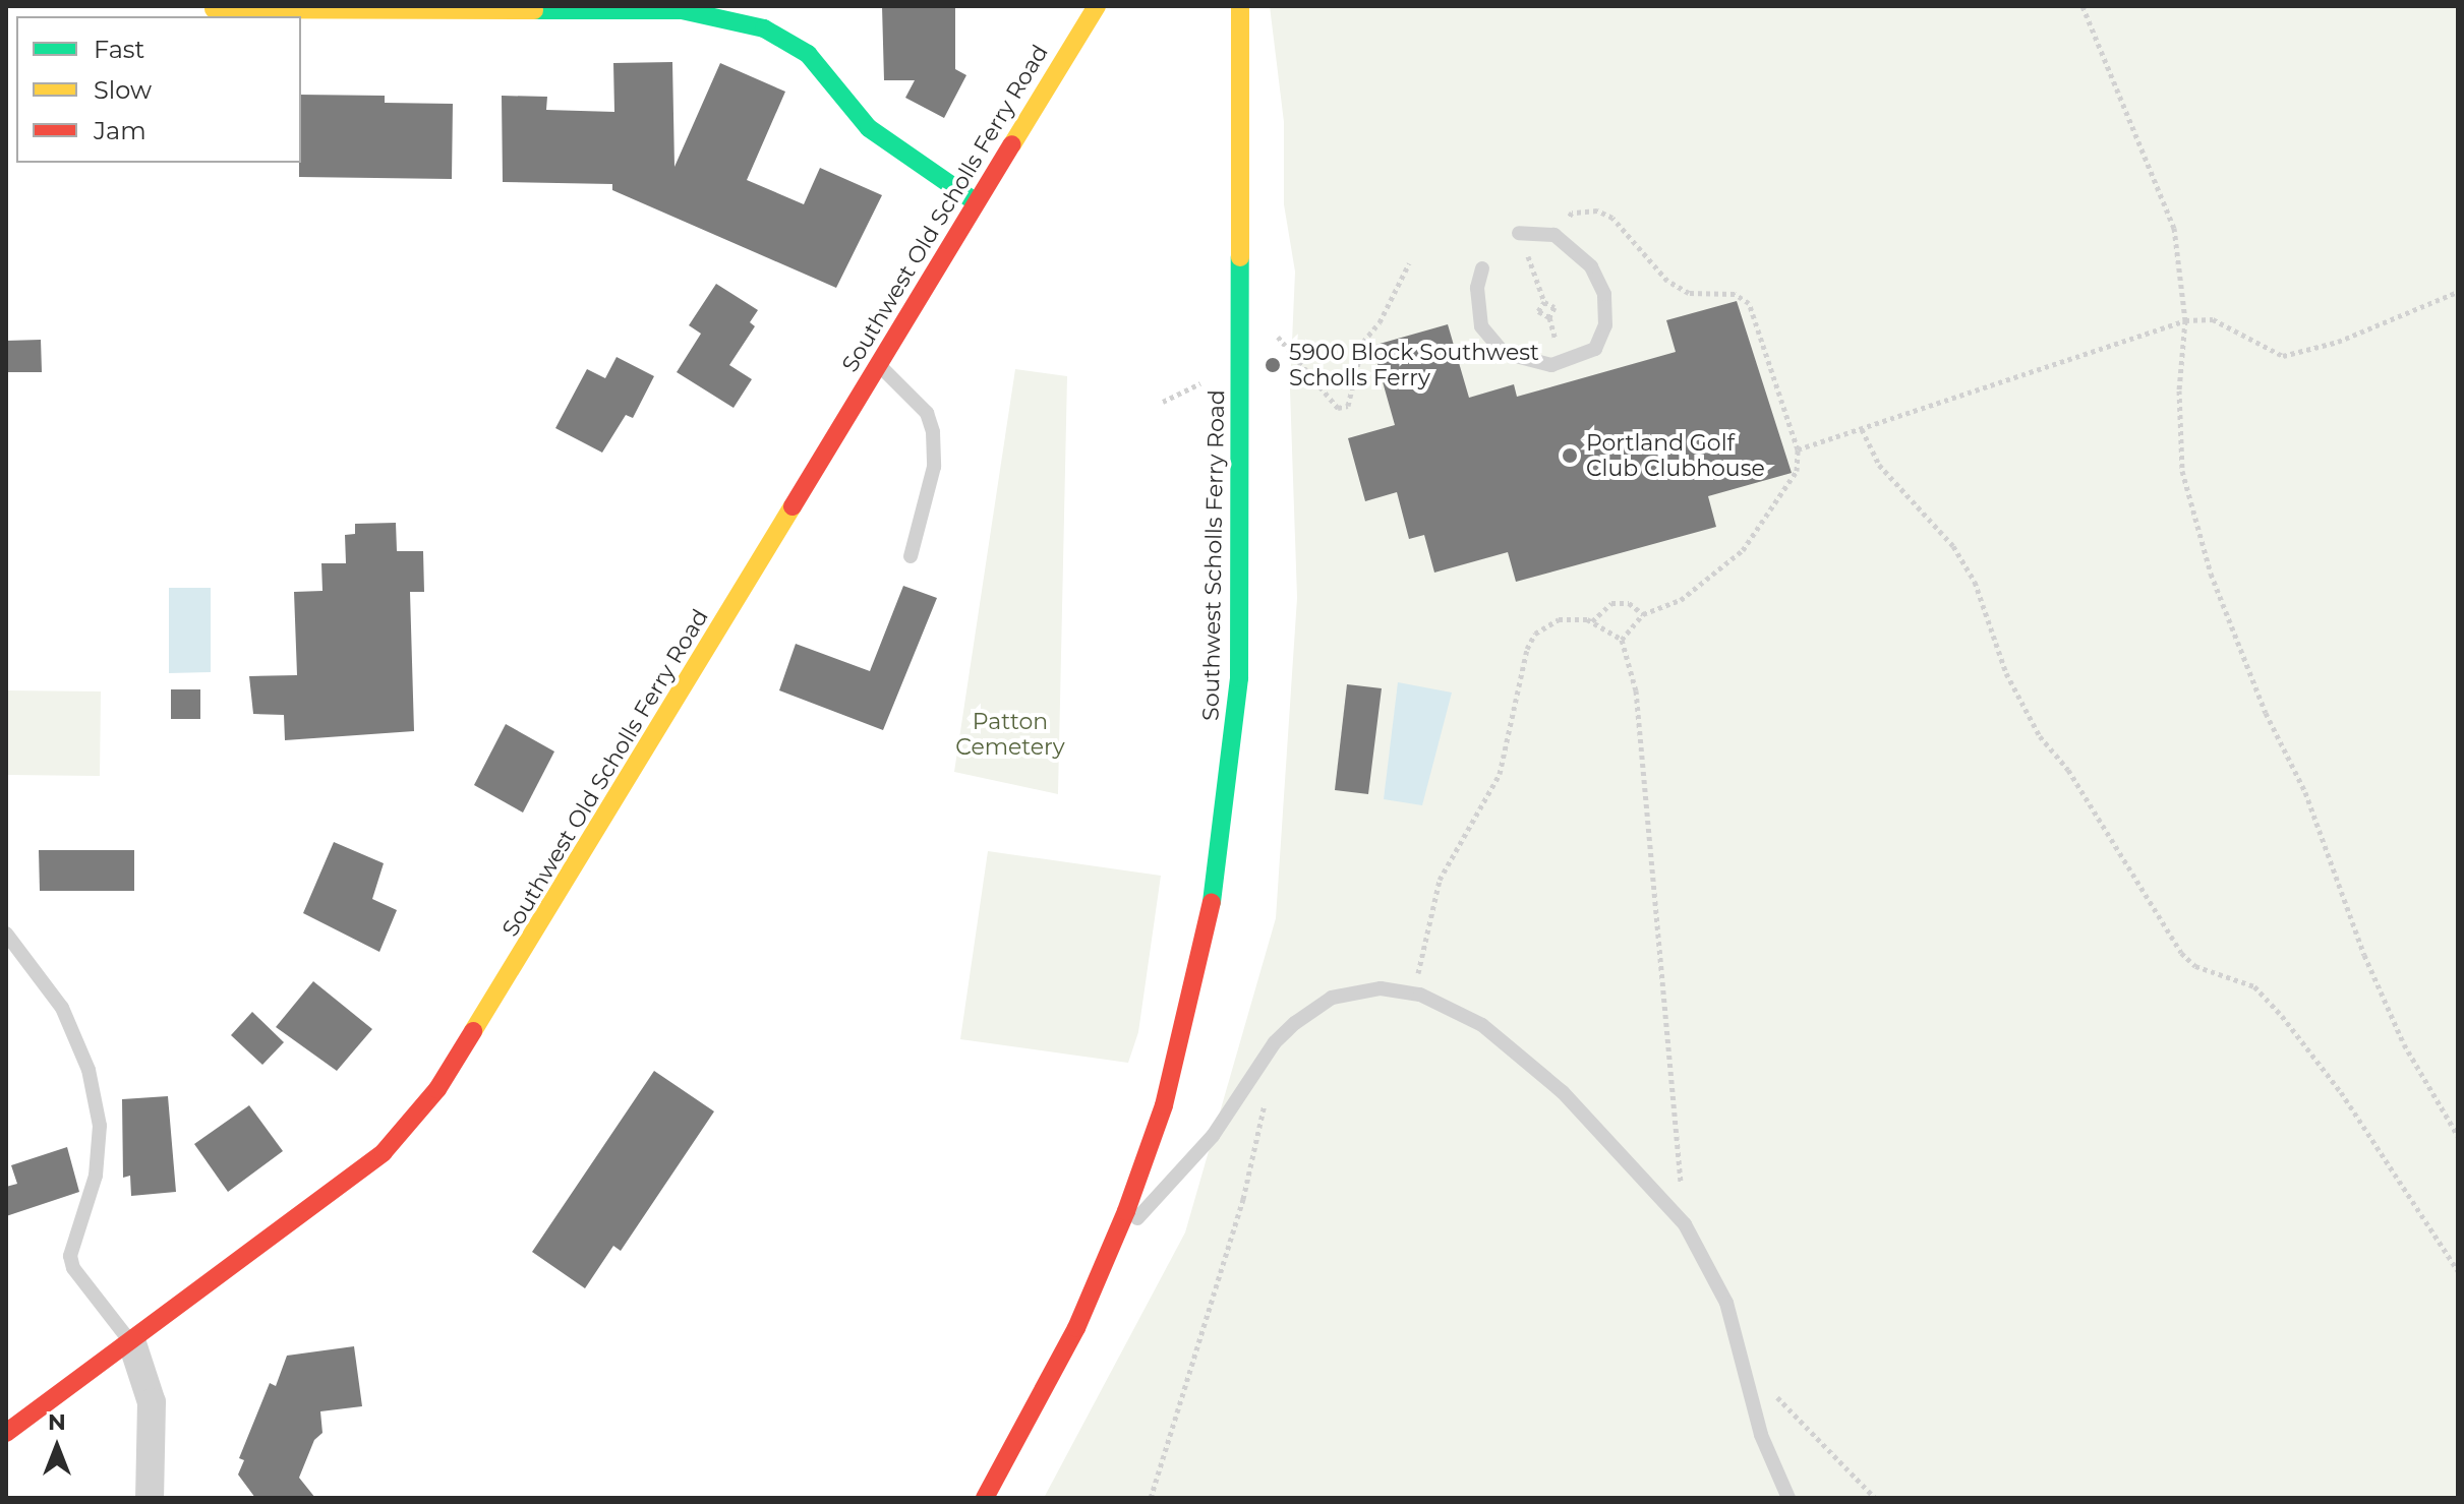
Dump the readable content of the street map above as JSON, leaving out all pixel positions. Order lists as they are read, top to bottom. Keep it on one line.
{"streets":{"street":["Southwest Old Scholls Ferry Road","Southwest Scholls Ferry Road"]},"parks":["Patton Cemetery"],"places":["5900 Block Southwest Scholls Ferry","Portland Golf Club Clubhouse"],"legend":["Fast","Slow","Jam"],"north":"top"}
